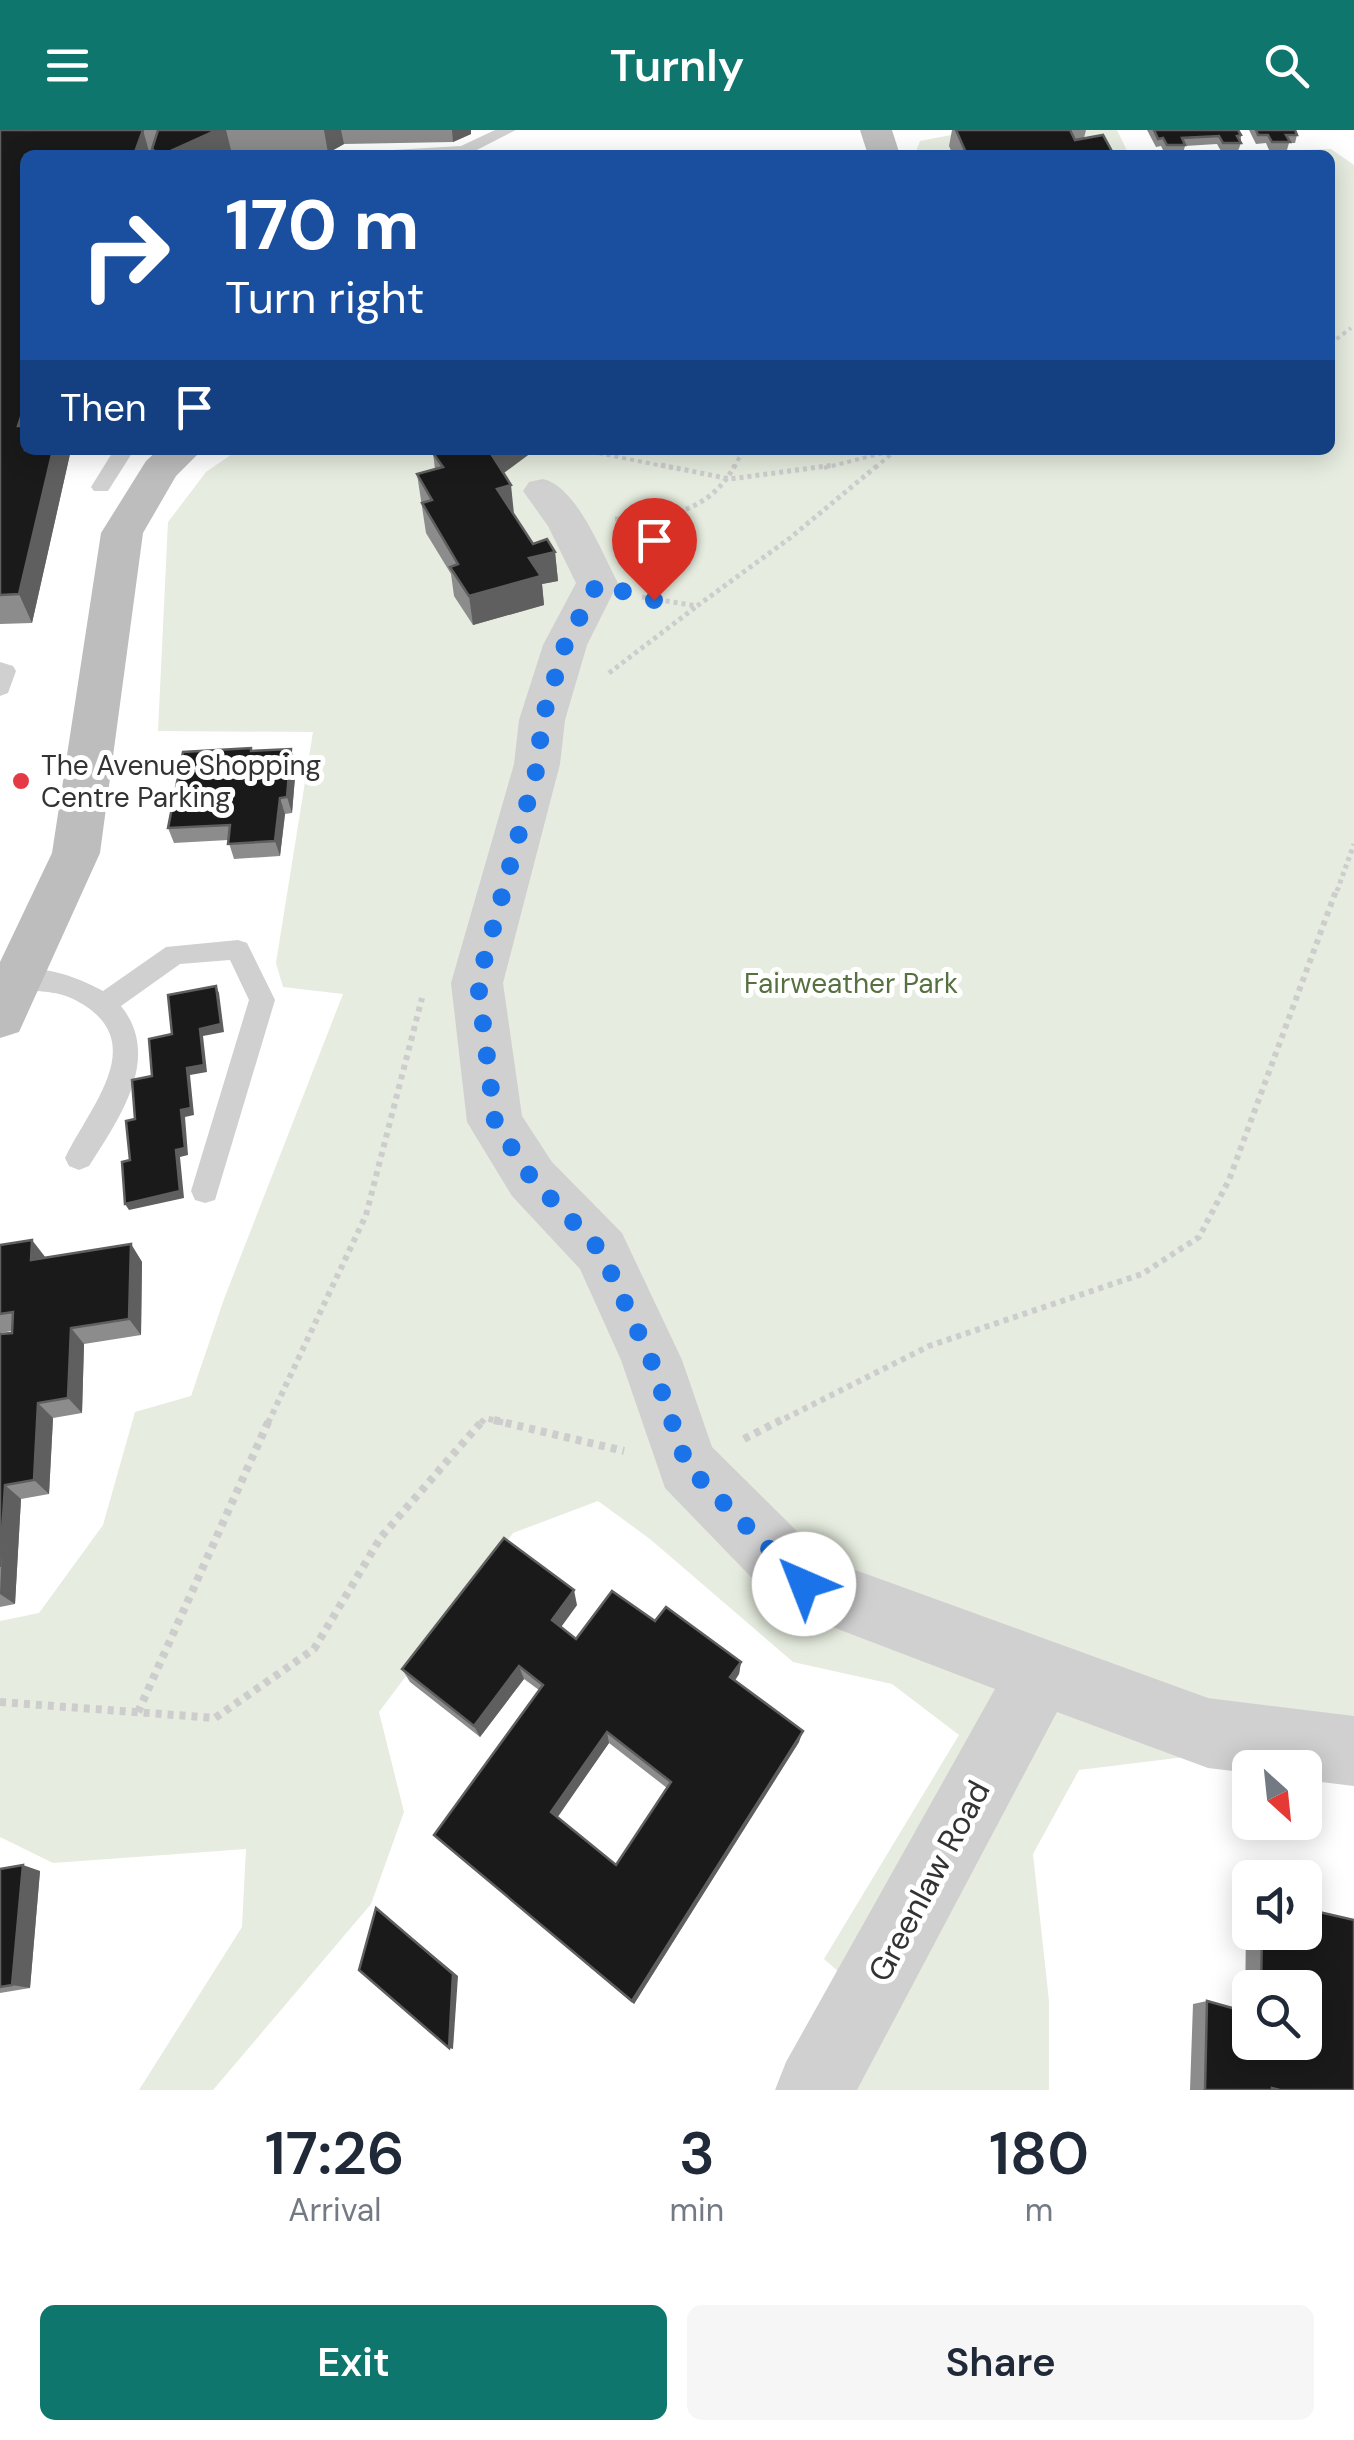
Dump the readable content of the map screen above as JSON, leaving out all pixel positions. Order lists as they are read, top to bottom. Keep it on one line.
{"streets":{"street":["Greenlaw Road"]},"parks":["Fairweather Park"],"places":["The Avenue Shopping Centre Parking"],"north":"bottom right","page":{"header":"Turnly","turn":["170 m","Turn right"],"then":"Then","eta":["17:26","Arrival","3","min","180","m"],"buttons":["Exit","Share"]}}
